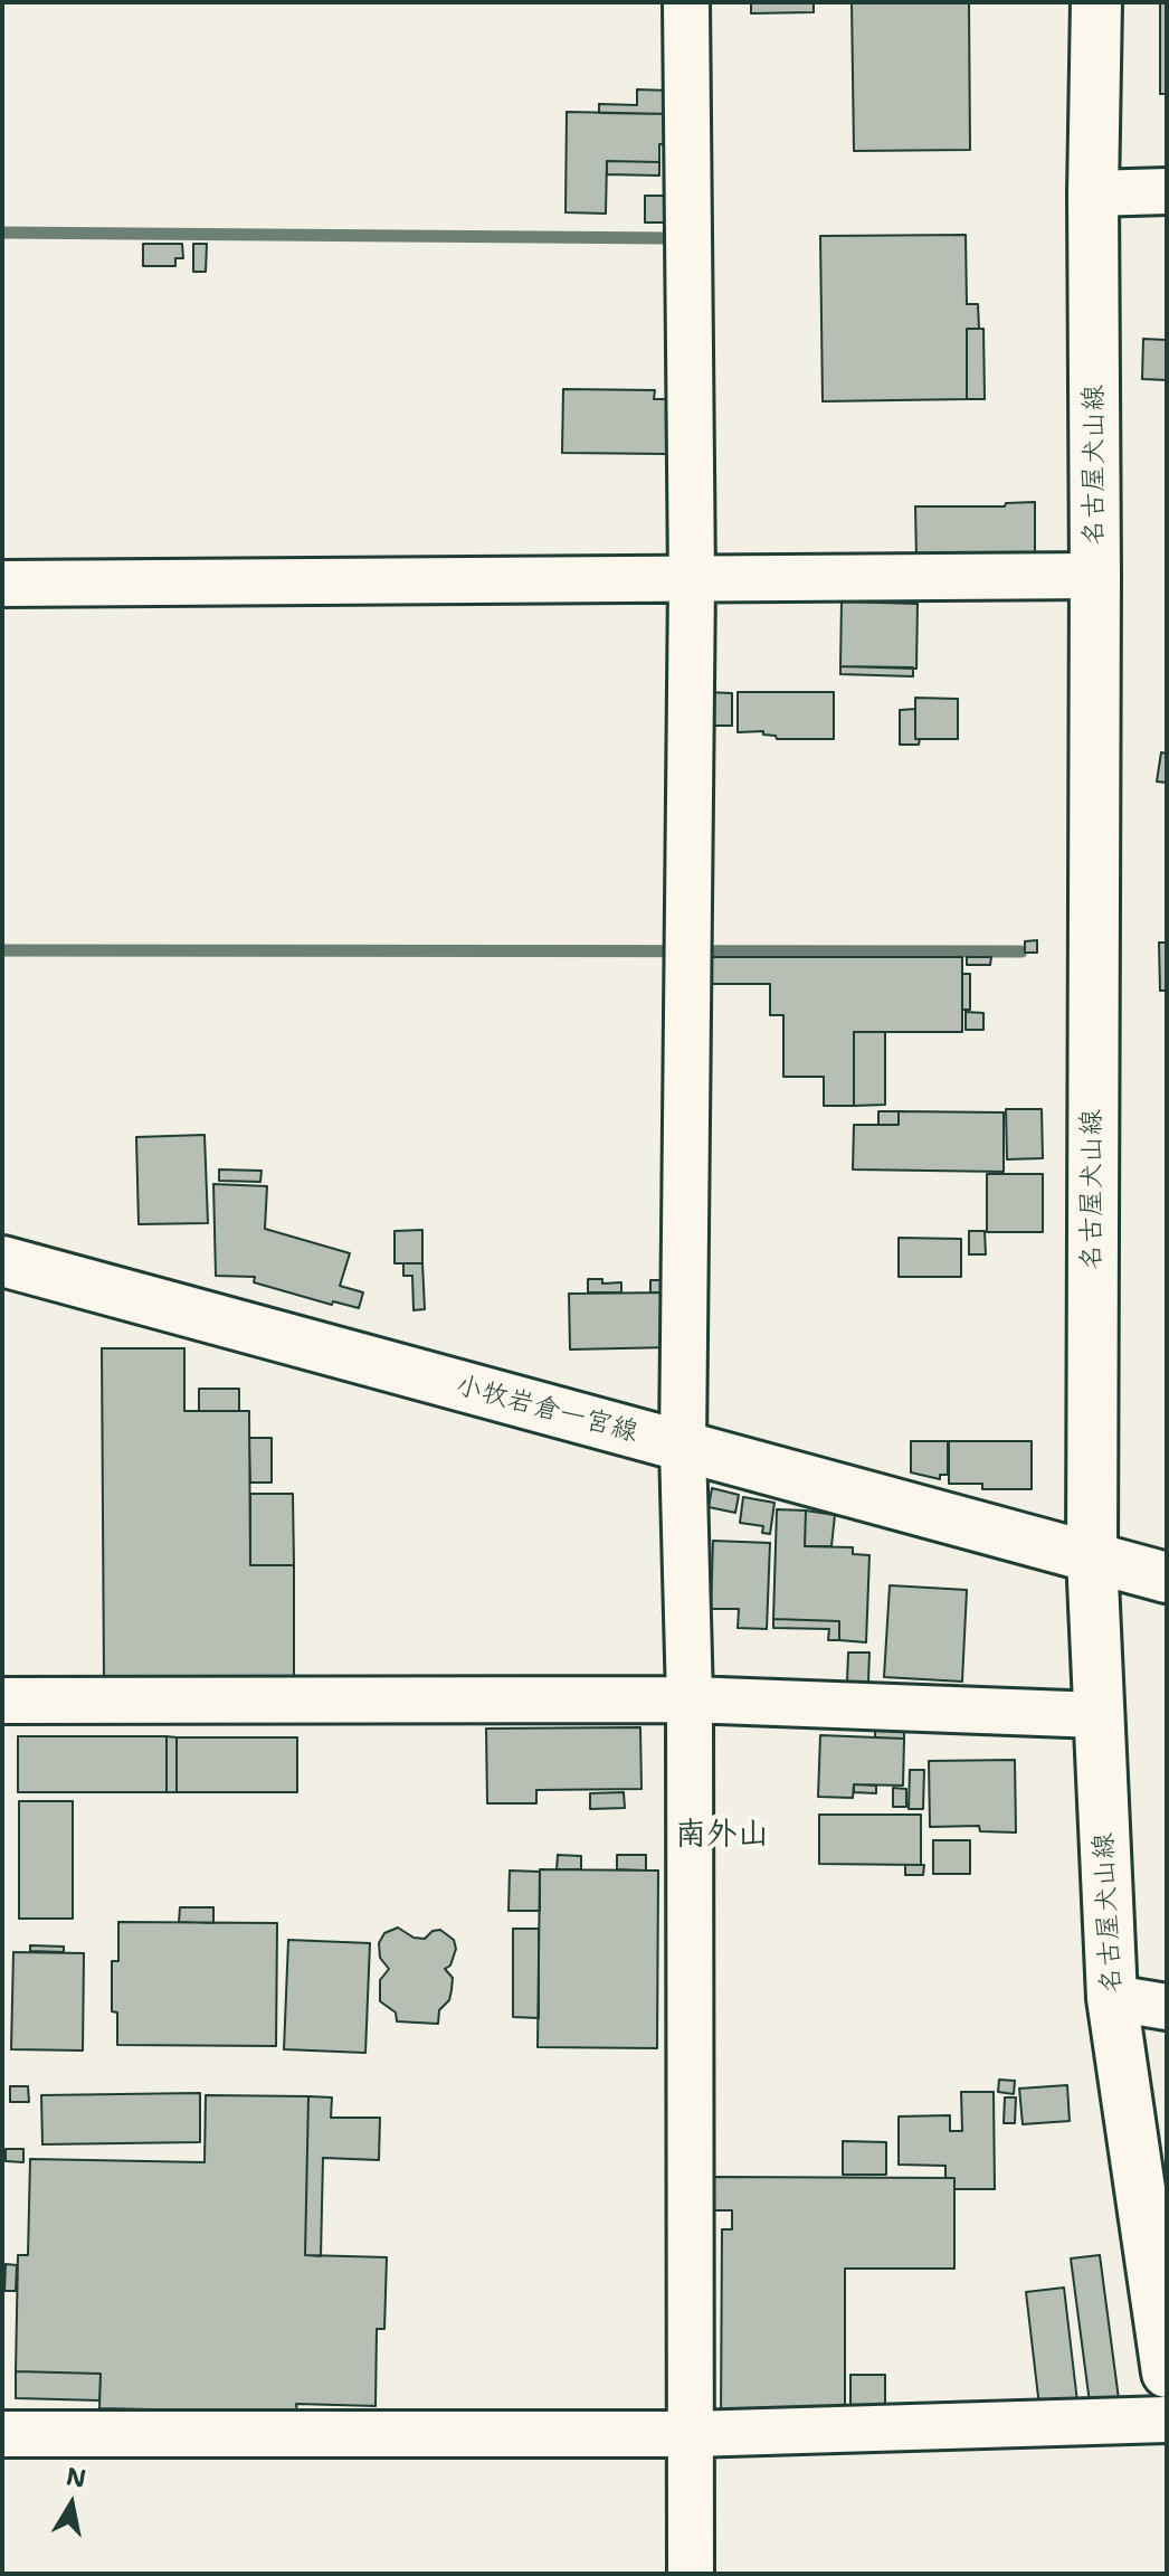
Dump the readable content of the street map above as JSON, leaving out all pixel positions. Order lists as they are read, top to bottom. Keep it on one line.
{"streets":{"main road":["名古屋犬山線","小牧岩倉一宮線"]},"crossings":[["名古屋犬山線","小牧岩倉一宮線"]],"districts":["南外山"],"north":"top"}
